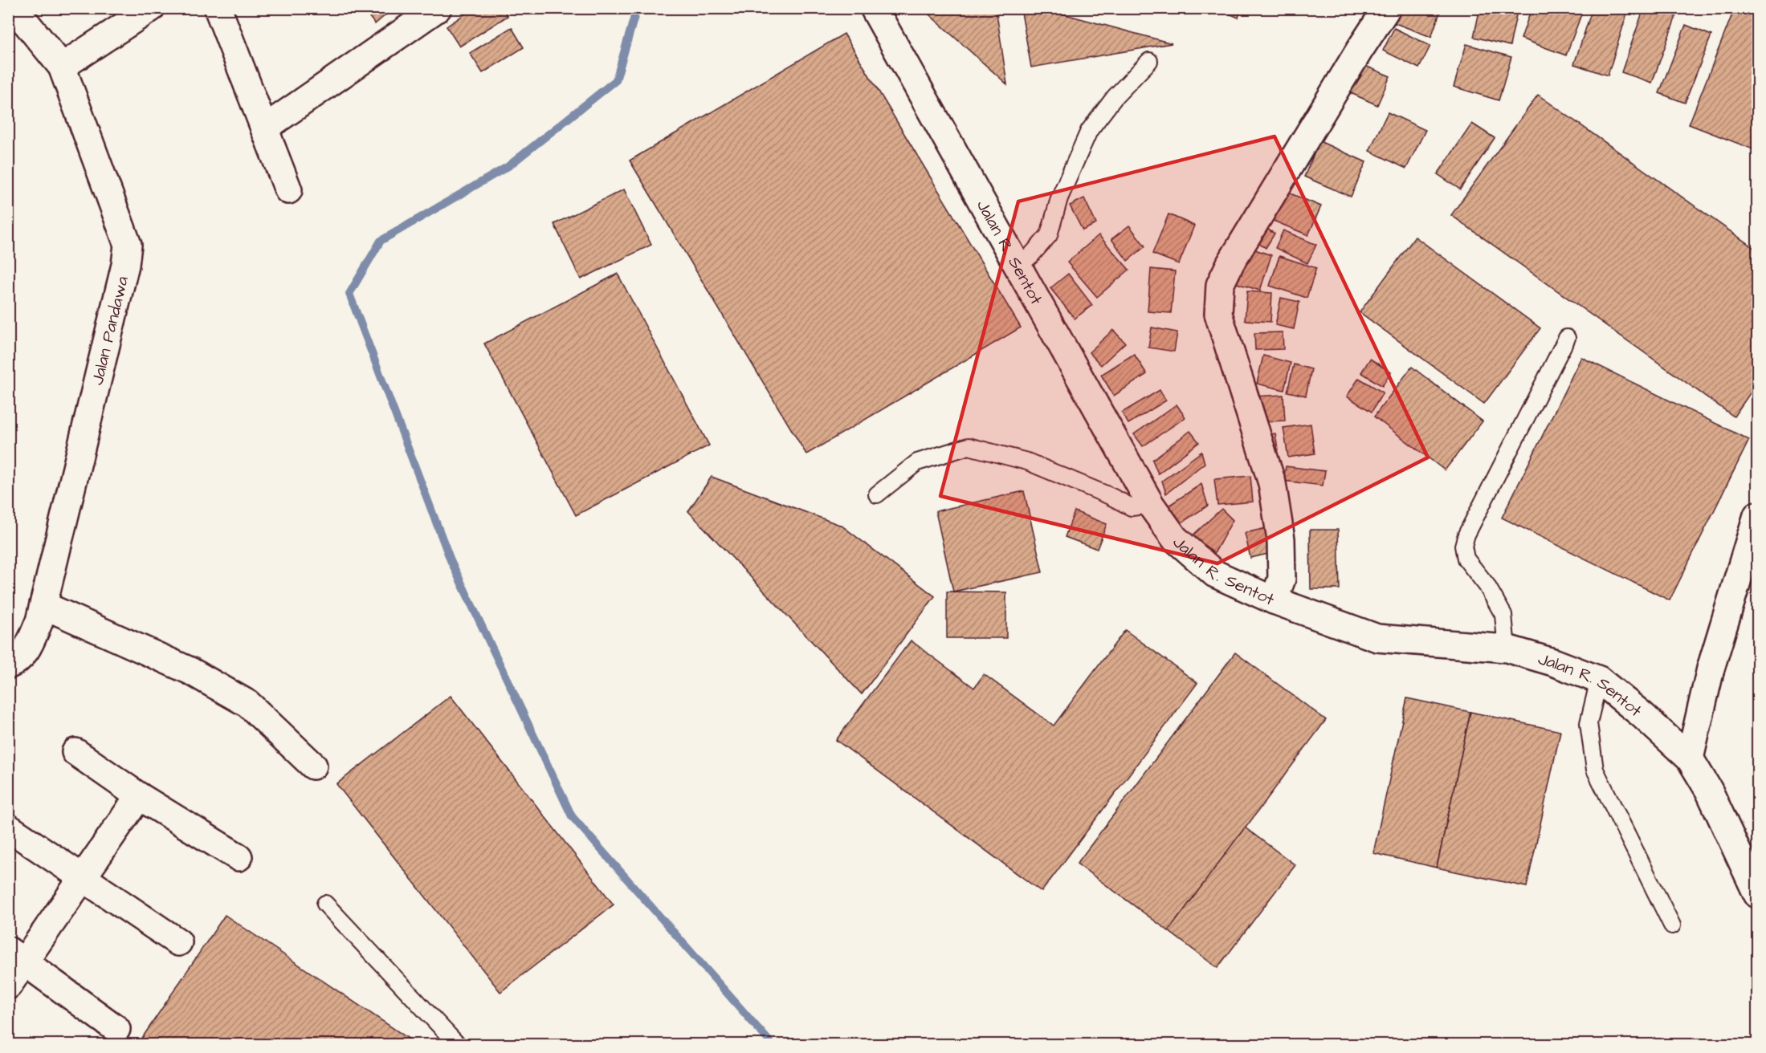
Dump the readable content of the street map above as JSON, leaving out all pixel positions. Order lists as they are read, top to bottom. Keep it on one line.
{"streets":{"street":["Jalan R. Sentot","Jalan Pandawa"]}}
